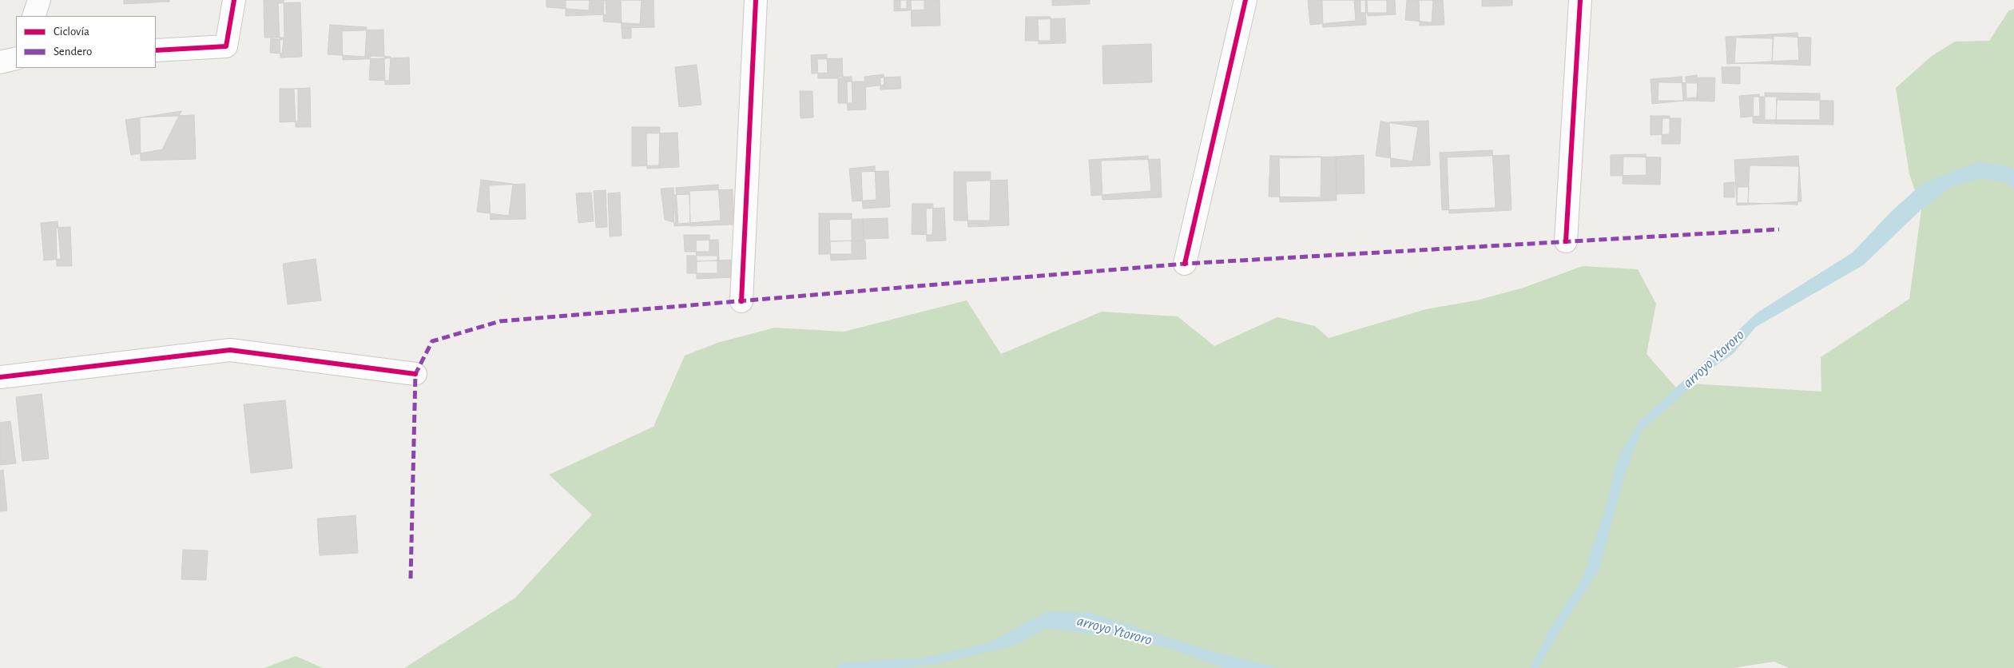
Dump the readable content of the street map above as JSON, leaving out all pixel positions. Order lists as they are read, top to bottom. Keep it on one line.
{"water":["arroyo Ytororo"],"legend":["Ciclovía","Sendero"]}
